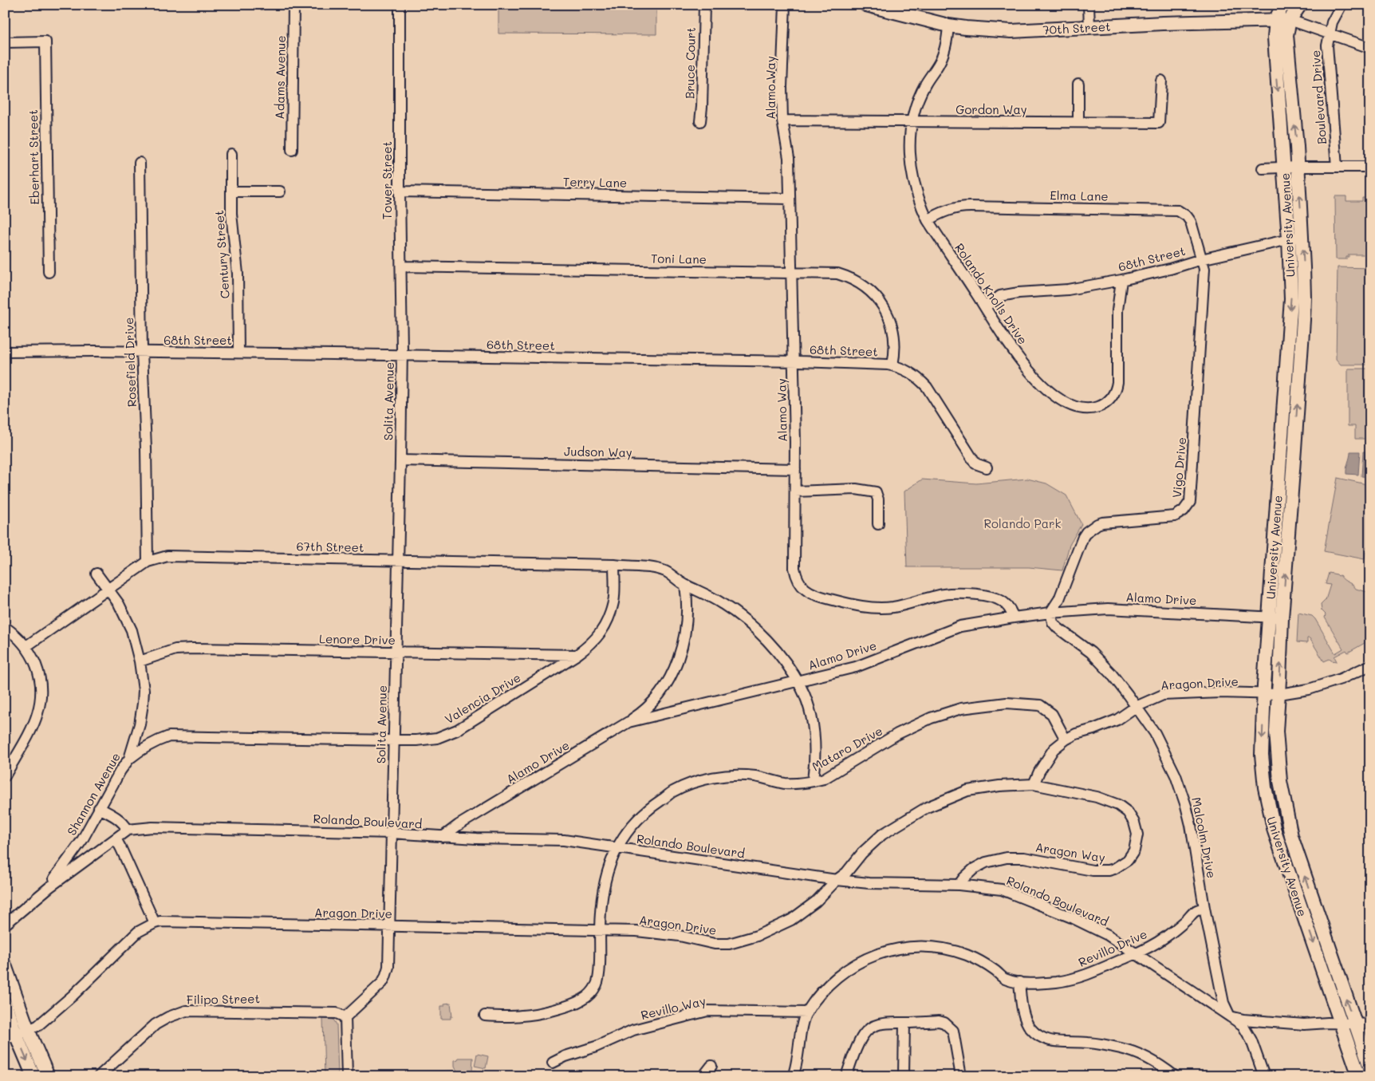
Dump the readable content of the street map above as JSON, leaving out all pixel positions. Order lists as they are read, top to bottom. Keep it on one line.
{"streets":{"main road":["70th Street","University Avenue"],"street":["Bruce Court","Adams Avenue","Alamo Way","Boulevard Drive","Gordon Way","Eberhart Street","Tower Street","Terry Lane","Elma Lane","Century Street","Toni Lane","68th Street","Rolando Knolls Drive","Rosefield Drive","Solita Avenue","Judson Way","Vigo Drive","67th Street","Alamo Drive","Lenore Drive","Aragon Drive","Valencia Drive","Mataro Drive","Shannon Avenue","Rolando Boulevard","Malcolm Drive","Aragon Way","Revillo Drive","Filipo Street","Revillo Way"]},"crossings":[["70th Street","University Avenue"],["70th Street","Rolando Knolls Drive"],["Alamo Way","Gordon Way"],["Alamo Way","Terry Lane"],["Alamo Way","Toni Lane"],["Alamo Way","68th Street"],["Alamo Way","Judson Way"],["Alamo Way","Alamo Drive"],["Gordon Way","Rolando Knolls Drive"],["Tower Street","Terry Lane"],["Tower Street","Toni Lane"],["Tower Street","68th Street"],["Tower Street","Solita Avenue"],["Elma Lane","68th Street"],["Elma Lane","Rolando Knolls Drive"],["Elma Lane","Vigo Drive"],["University Avenue","68th Street"],["University Avenue","Alamo Drive"],["University Avenue","Aragon Drive"],["University Avenue","Rolando Boulevard"],["Century Street","68th Street"],["Toni Lane","68th Street"],["68th Street","Rolando Knolls Drive"],["68th Street","Rosefield Drive"],["68th Street","Solita Avenue"],["68th Street","Vigo Drive"],["Rosefield Drive","67th Street"],["Solita Avenue","Judson Way"],["Solita Avenue","67th Street"],["Solita Avenue","Lenore Drive"],["Solita Avenue","Aragon Drive"],["Solita Avenue","Valencia Drive"],["Solita Avenue","Rolando Boulevard"],["Solita Avenue","Filipo Street"],["Vigo Drive","Alamo Drive"],["Vigo Drive","Malcolm Drive"],["67th Street","Alamo Drive"],["67th Street","Valencia Drive"],["67th Street","Mataro Drive"],["67th Street","Shannon Avenue"],["Alamo Drive","Rolando Boulevard"],["Alamo Drive","Malcolm Drive"],["Lenore Drive","Valencia Drive"],["Lenore Drive","Shannon Avenue"],["Aragon Drive","Mataro Drive"],["Aragon Drive","Rolando Boulevard"],["Aragon Drive","Malcolm Drive"],["Aragon Drive","Aragon Way"],["Valencia Drive","Shannon Avenue"],["Mataro Drive","Rolando Boulevard"],["Rolando Boulevard","Malcolm Drive"],["Rolando Boulevard","Aragon Way"],["Rolando Boulevard","Revillo Drive"],["Malcolm Drive","Revillo Drive"],["Revillo Drive","Revillo Way"]],"parks":["Rolando Park"]}
